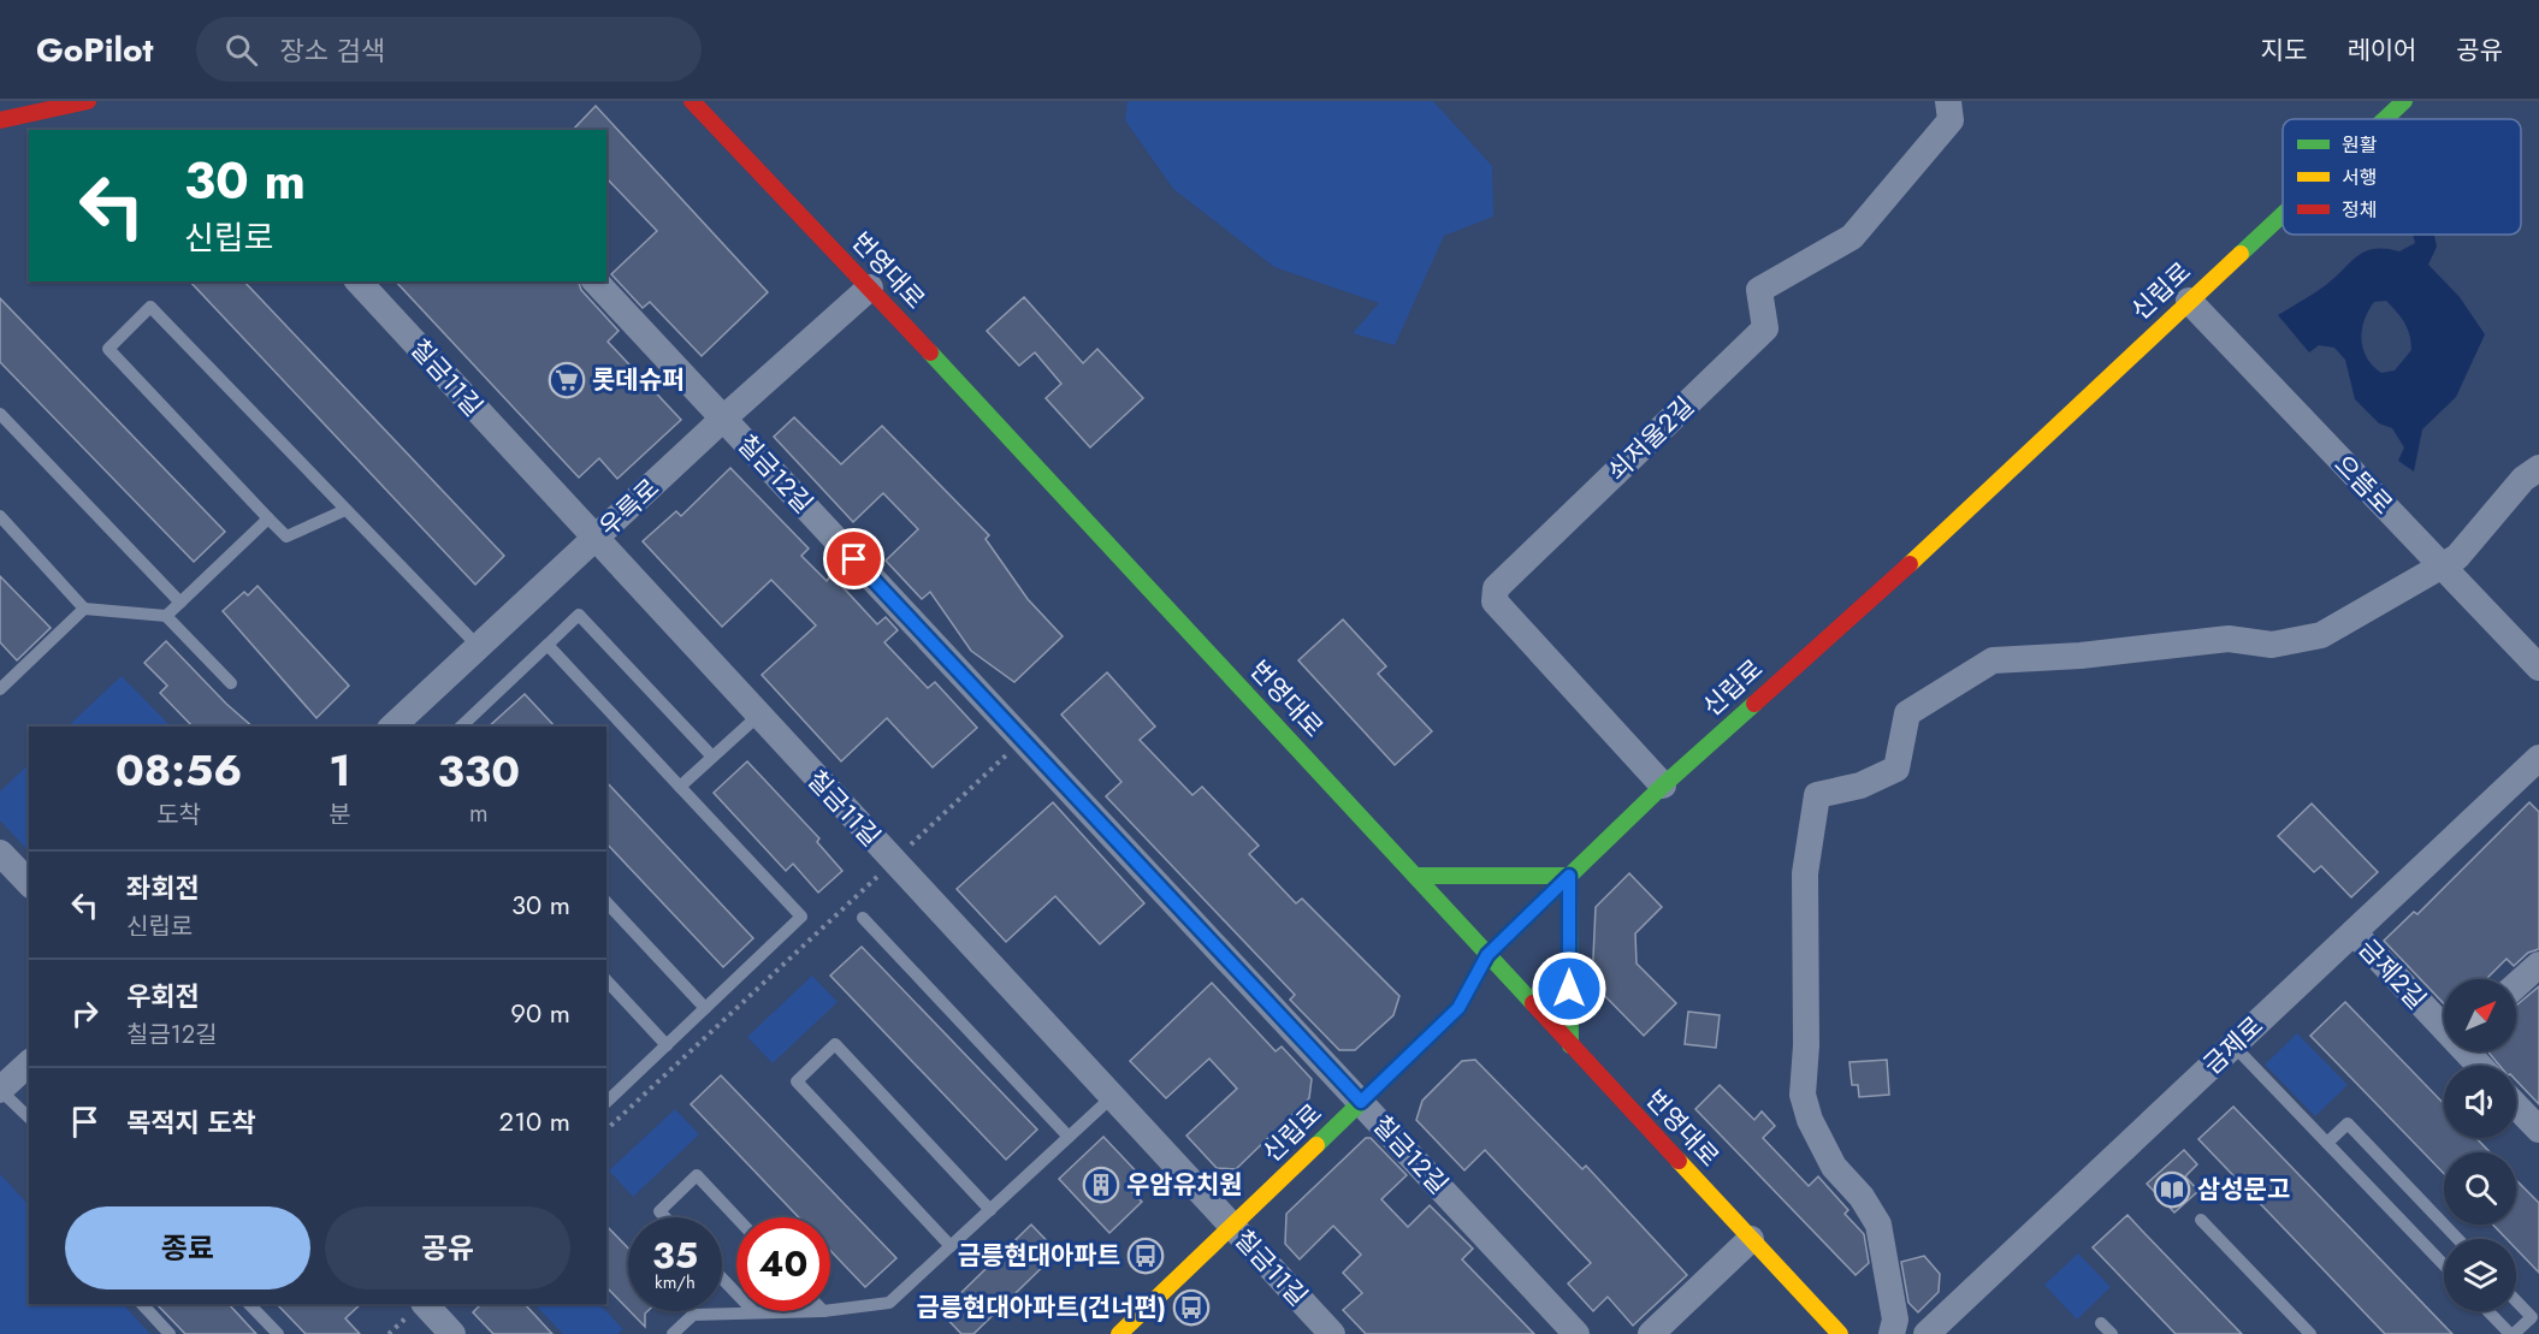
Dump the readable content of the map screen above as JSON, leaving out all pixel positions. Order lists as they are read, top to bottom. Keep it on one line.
{"streets":{"street":["번영대로","신립로","칠금11길","쇠저울2길","칠금12길","으뜸로","우륵로","금제2길","금제로"]},"crossings":[["번영대로","신립로"],["번영대로","우륵로"],["신립로","칠금11길"],["신립로","쇠저울2길"],["신립로","칠금12길"],["신립로","으뜸로"],["칠금11길","우륵로"],["칠금12길","우륵로"],["금제2길","금제로"]],"places":{"supermarket":["롯데슈퍼"],"building":["우암유치원"],"library":["삼성문고"],"bus stop":["금릉현대아파트","금릉현대아파트(건너편)"]},"legend":["원활","서행","정체"],"north":"top right","page":{"header":"GoPilot","search":"장소 검색","nav":["지도","레이어","공유"],"turn":["30 m","신립로"],"eta":["08:56","도착","1","분","330","m"],"list":[{"name":"좌회전","note":"신립로","value":"30 m"},{"name":"우회전","note":"칠금12길","value":"90 m"},{"name":"목적지 도착","value":"210 m"}],"buttons":["종료","공유"],"speed":"35 km/h","limit":"40"}}
